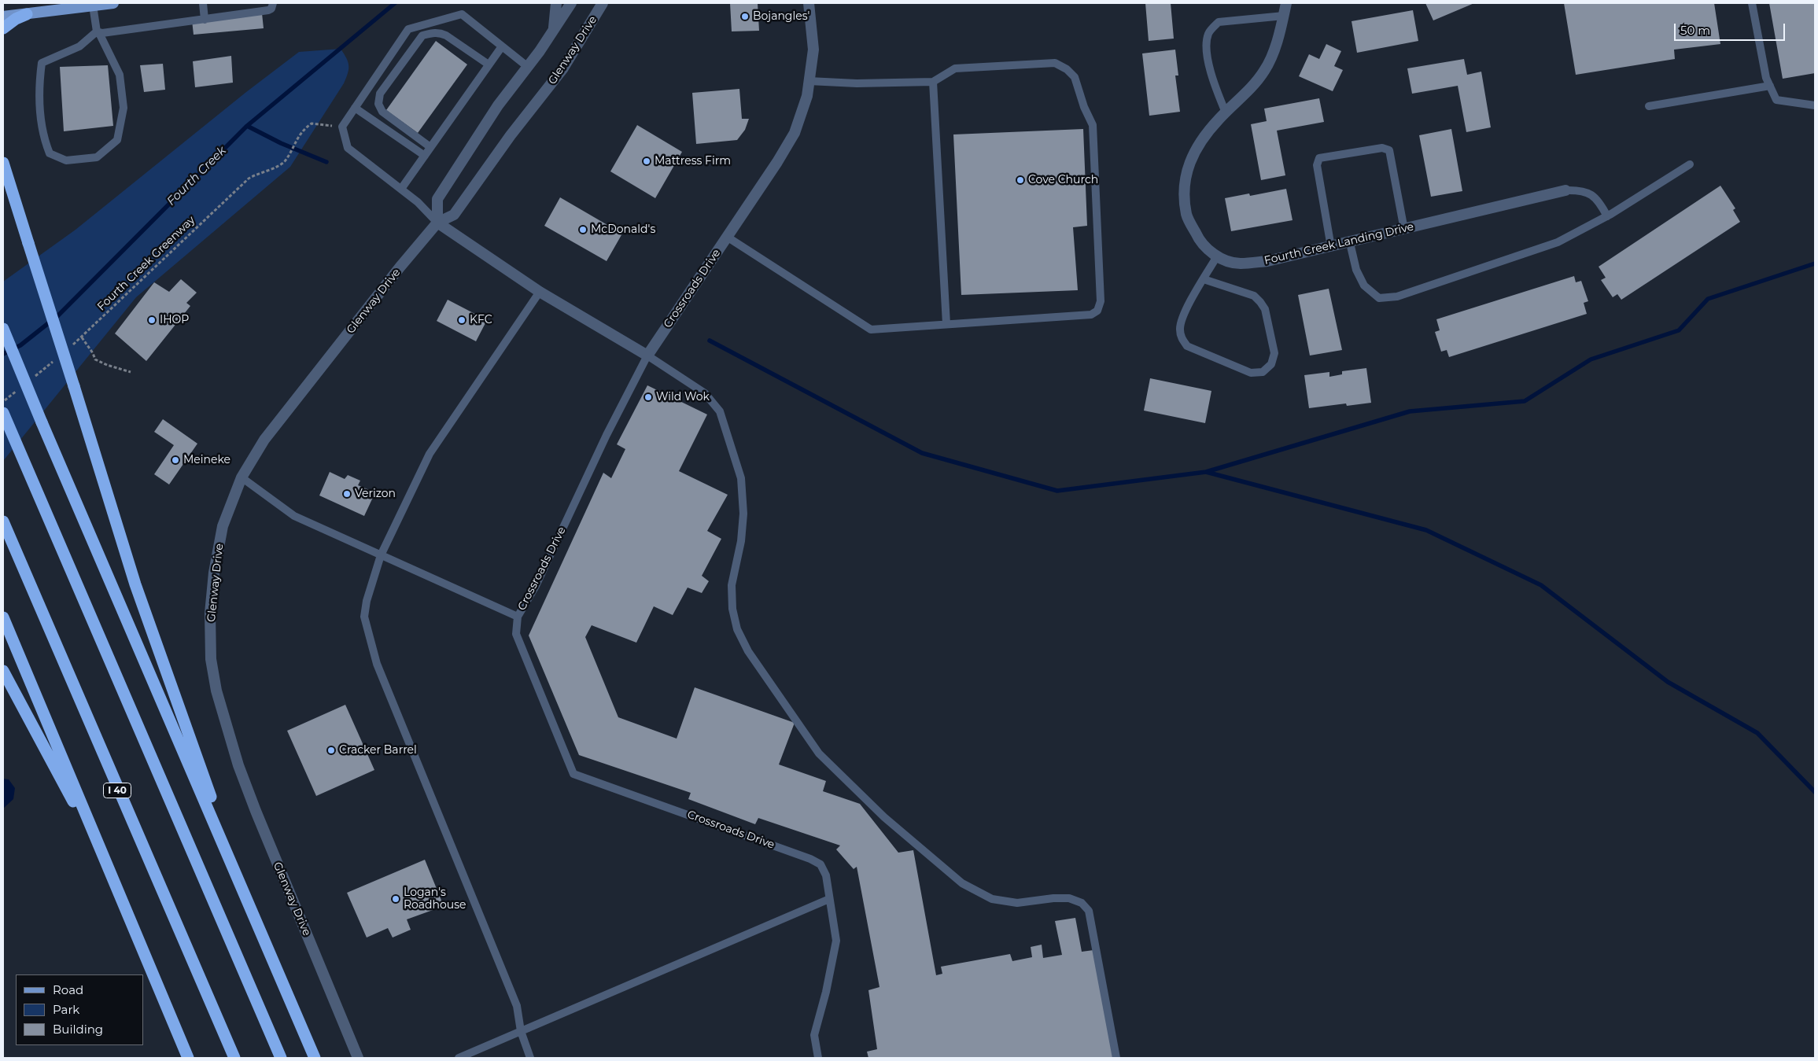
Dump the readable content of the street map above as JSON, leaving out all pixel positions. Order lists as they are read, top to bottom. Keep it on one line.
{"streets":{"highway":["I 40"],"street":["Glenway Drive","Fourth Creek Landing Drive","Crossroads Drive"],"path":["Fourth Creek Greenway"]},"water":["Fourth Creek"],"places":["Bojangles'","Mattress Firm","Cove Church","McDonald's","IHOP","KFC","Wild Wok","Meineke","Verizon","Cracker Barrel","Logan's Roadhouse"],"legend":["Road","Park","Building"],"scale_bar":"50 m"}
